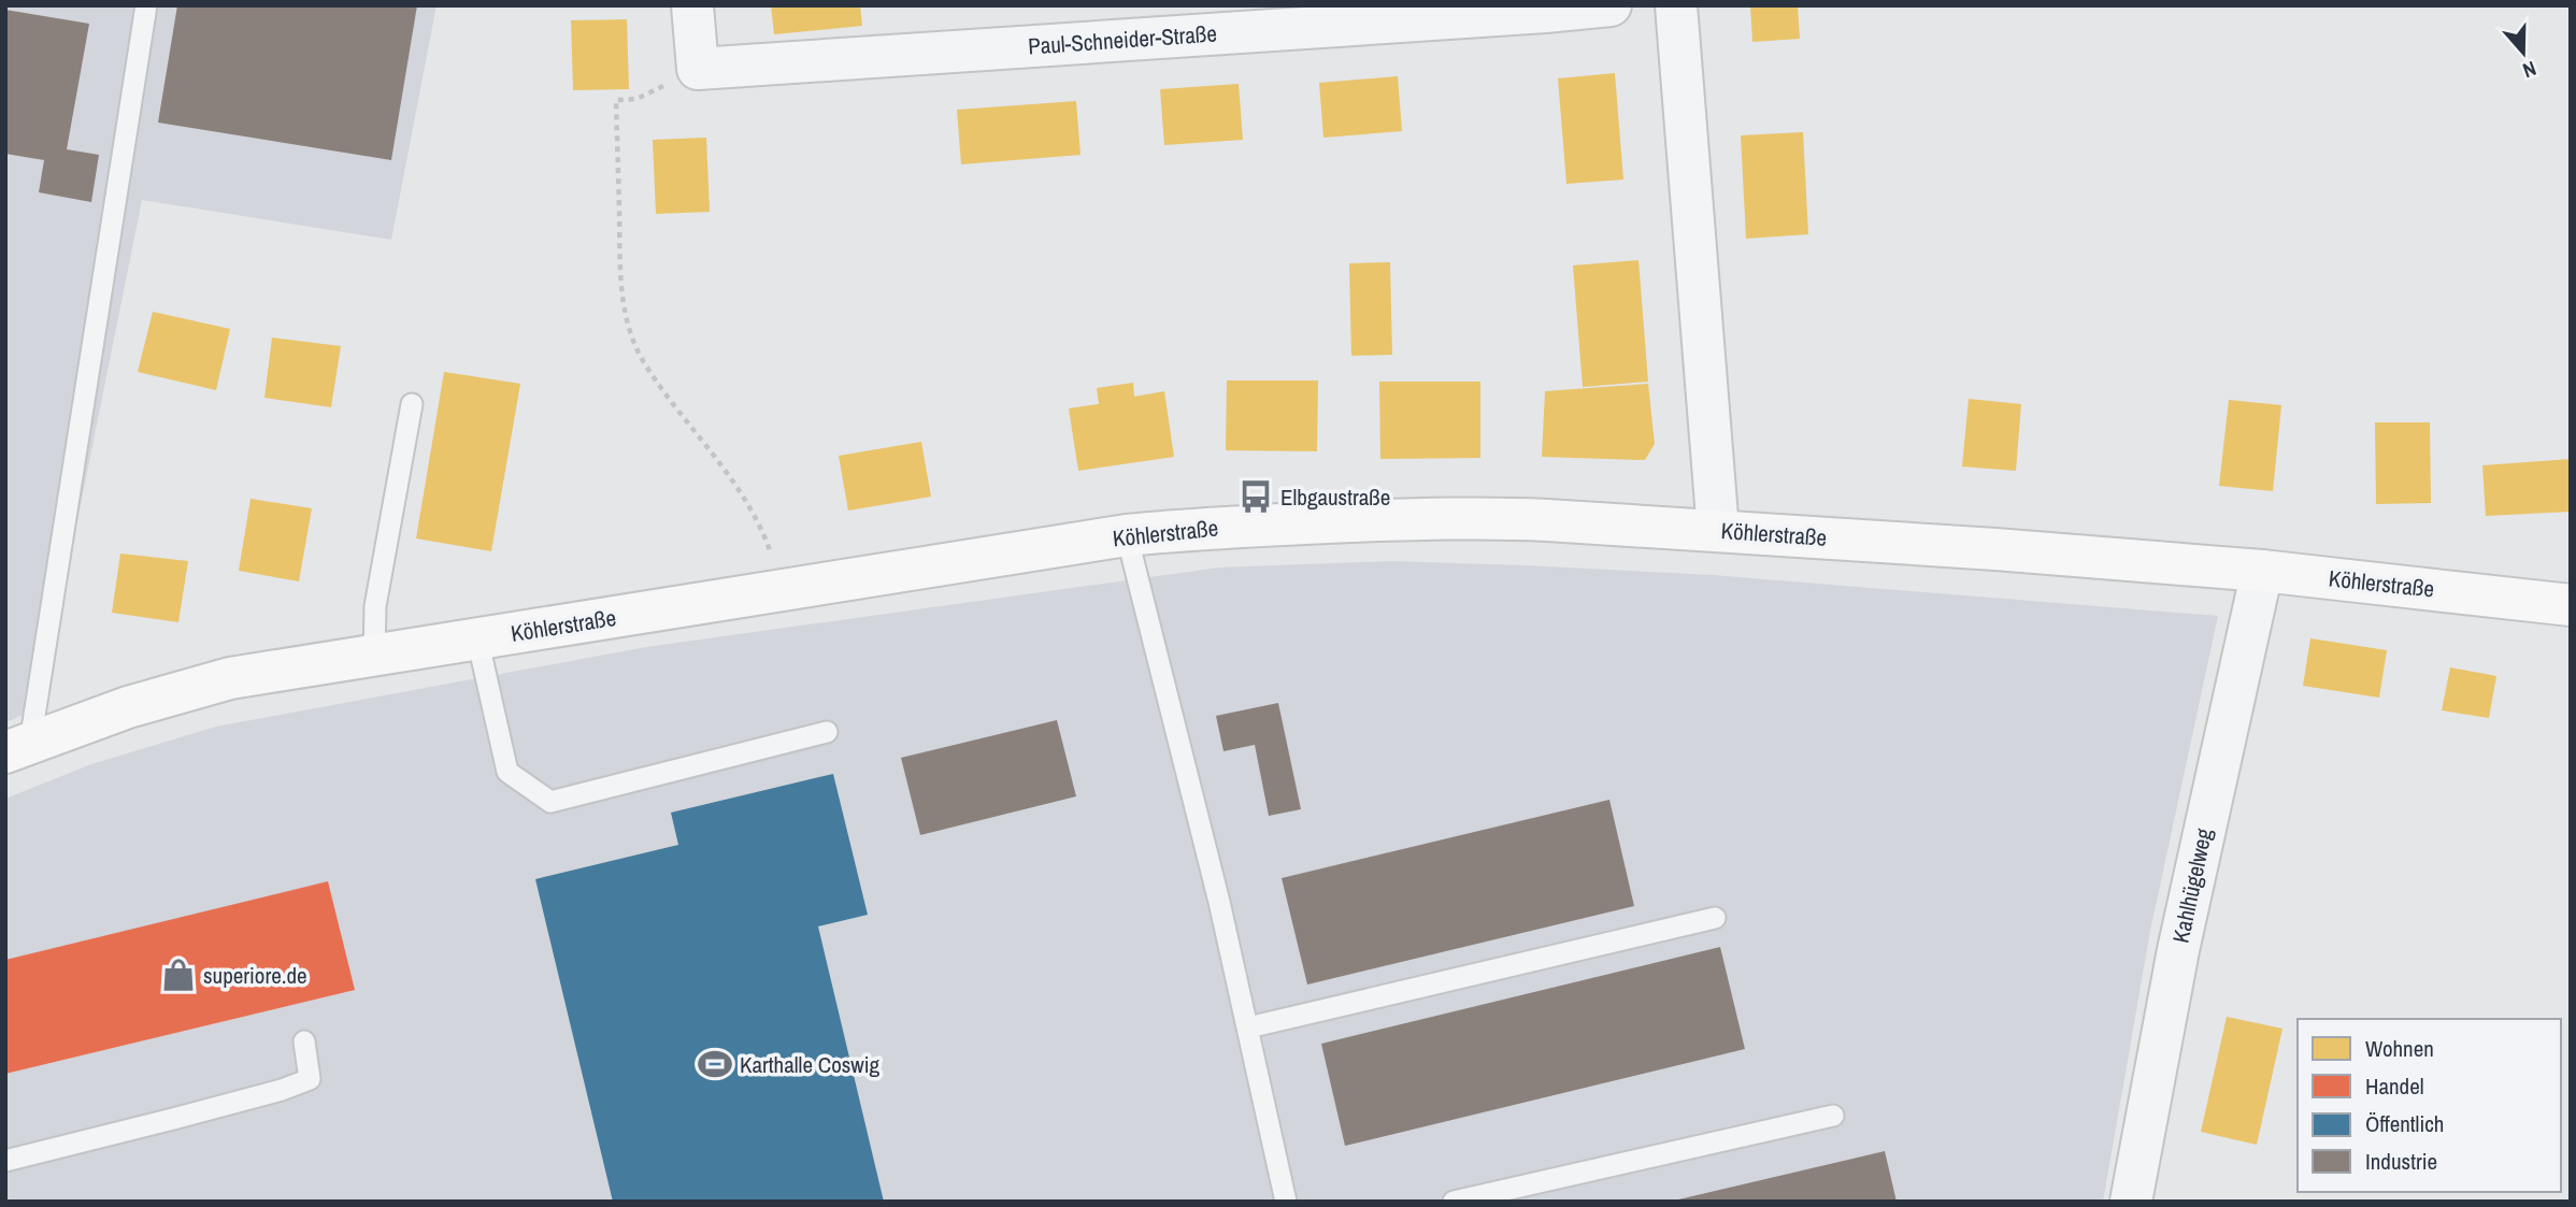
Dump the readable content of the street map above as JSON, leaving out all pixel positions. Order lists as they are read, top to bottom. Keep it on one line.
{"streets":{"street":["Paul-Schneider-Straße","Köhlerstraße","Kahlhügelweg"]},"crossings":[["Köhlerstraße","Kahlhügelweg"]],"places":{"bus stop":["Elbgaustraße"],"shop":["superiore.de"],"sports":["Karthalle Coswig"]},"legend":["Wohnen","Handel","Öffentlich","Industrie"],"north":"bottom"}
